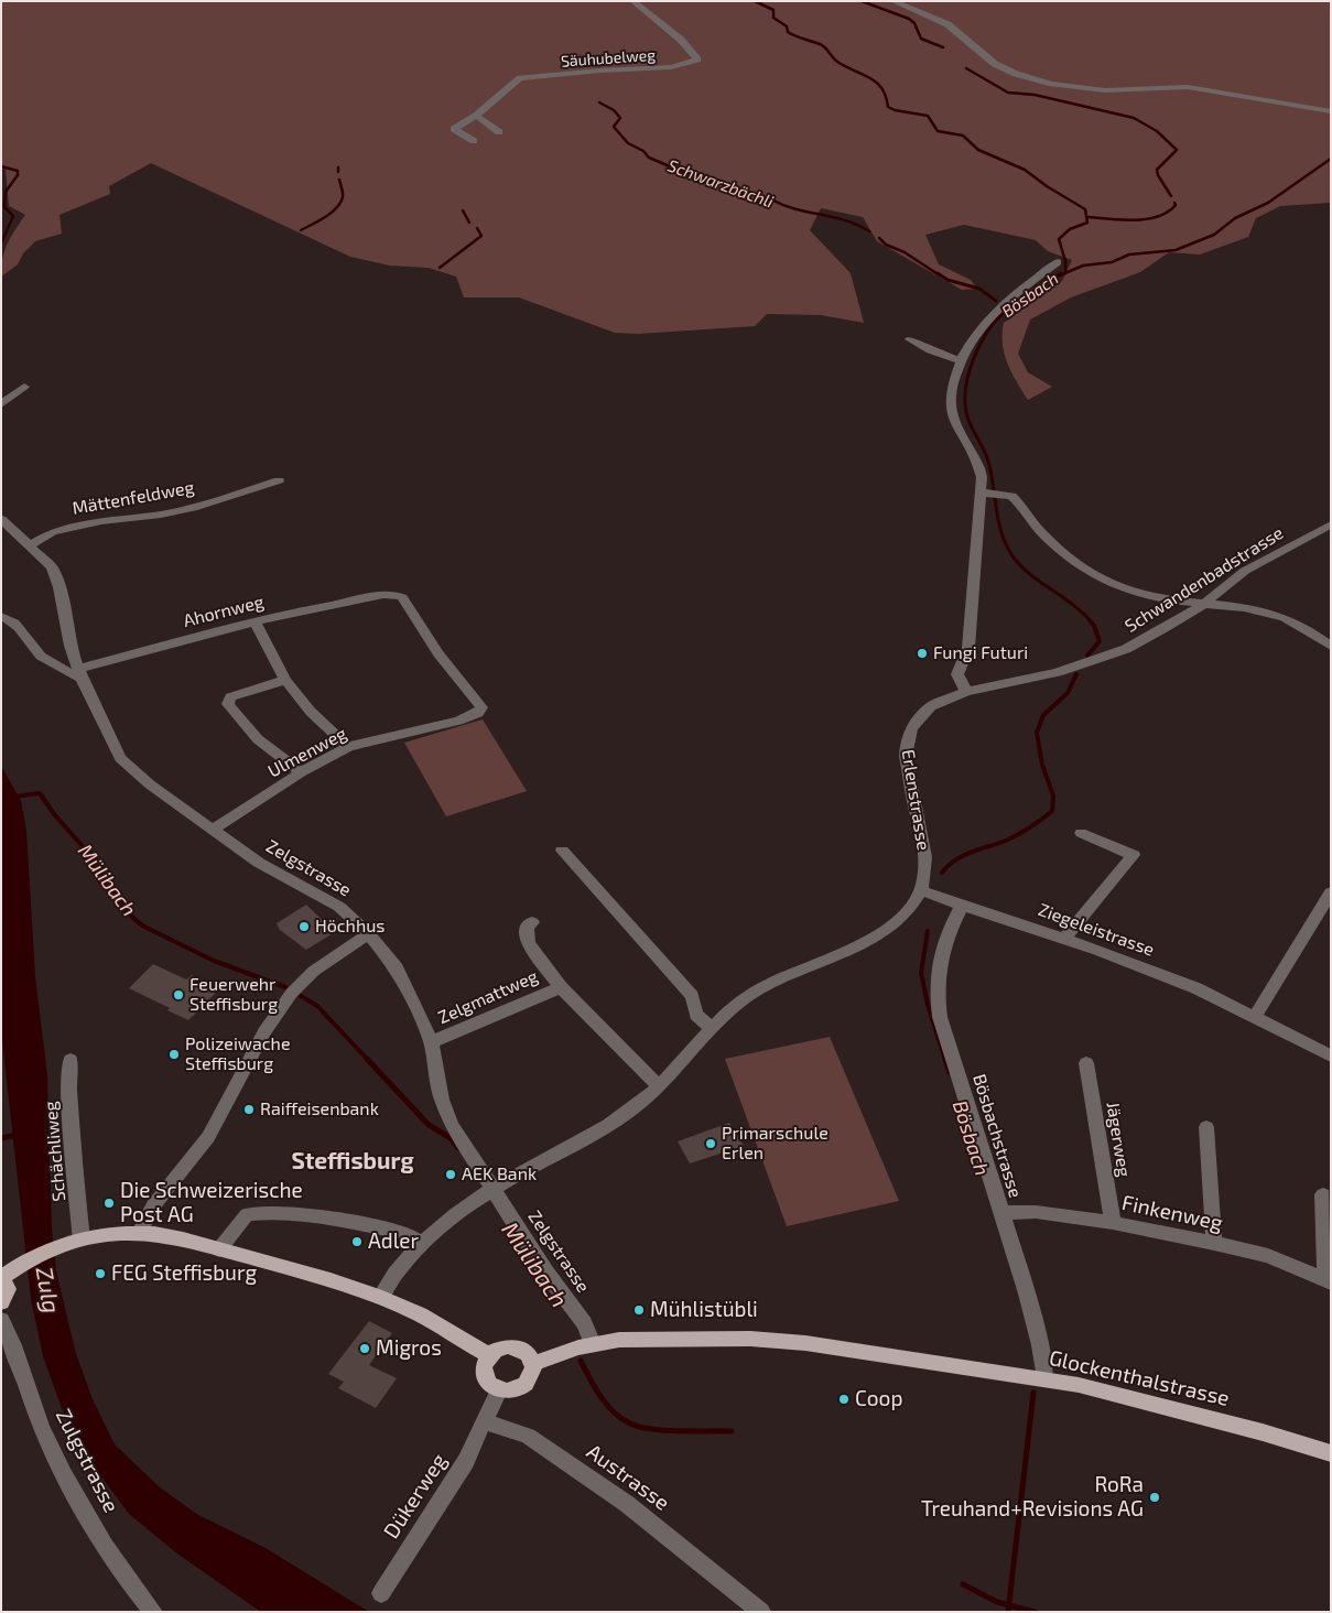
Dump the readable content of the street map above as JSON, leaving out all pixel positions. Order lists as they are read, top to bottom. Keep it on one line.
{"streets":{"main road":["Glockenthalstrasse"],"street":["Säuhubelweg","Mättenfeldweg","Schwandenbadstrasse","Ahornweg","Ulmenweg","Erlenstrasse","Zelgstrasse","Ziegeleistrasse","Zelgmattweg","Bösbachstrasse","Jägerweg","Schächliweg","Finkenweg","Zulgstrasse","Austrasse","Dükerweg"]},"crossings":[["Mättenfeldweg","Zelgstrasse"],["Schwandenbadstrasse","Erlenstrasse"],["Ahornweg","Ulmenweg"],["Ahornweg","Zelgstrasse"],["Ulmenweg","Zelgstrasse"],["Erlenstrasse","Zelgstrasse"],["Erlenstrasse","Ziegeleistrasse"],["Erlenstrasse","Zelgmattweg"],["Zelgstrasse","Zelgmattweg"],["Zelgstrasse","Glockenthalstrasse"],["Ziegeleistrasse","Bösbachstrasse"],["Bösbachstrasse","Finkenweg"],["Bösbachstrasse","Glockenthalstrasse"],["Jägerweg","Finkenweg"],["Austrasse","Dükerweg"]],"districts":["Steffisburg"],"water":["Schwarzbächli","Bösbach","Mülibach","Zulg"],"places":["Fungi Futuri","Höchhus","Feuerwehr Steffisburg","Polizeiwache Steffisburg","Raiffeisenbank","Primarschule Erlen","AEK Bank","Die Schweizerische Post AG","Adler","FEG Steffisburg","Mühlistübli","Migros","Coop","RoRa Treuhand+Revisions AG"]}
